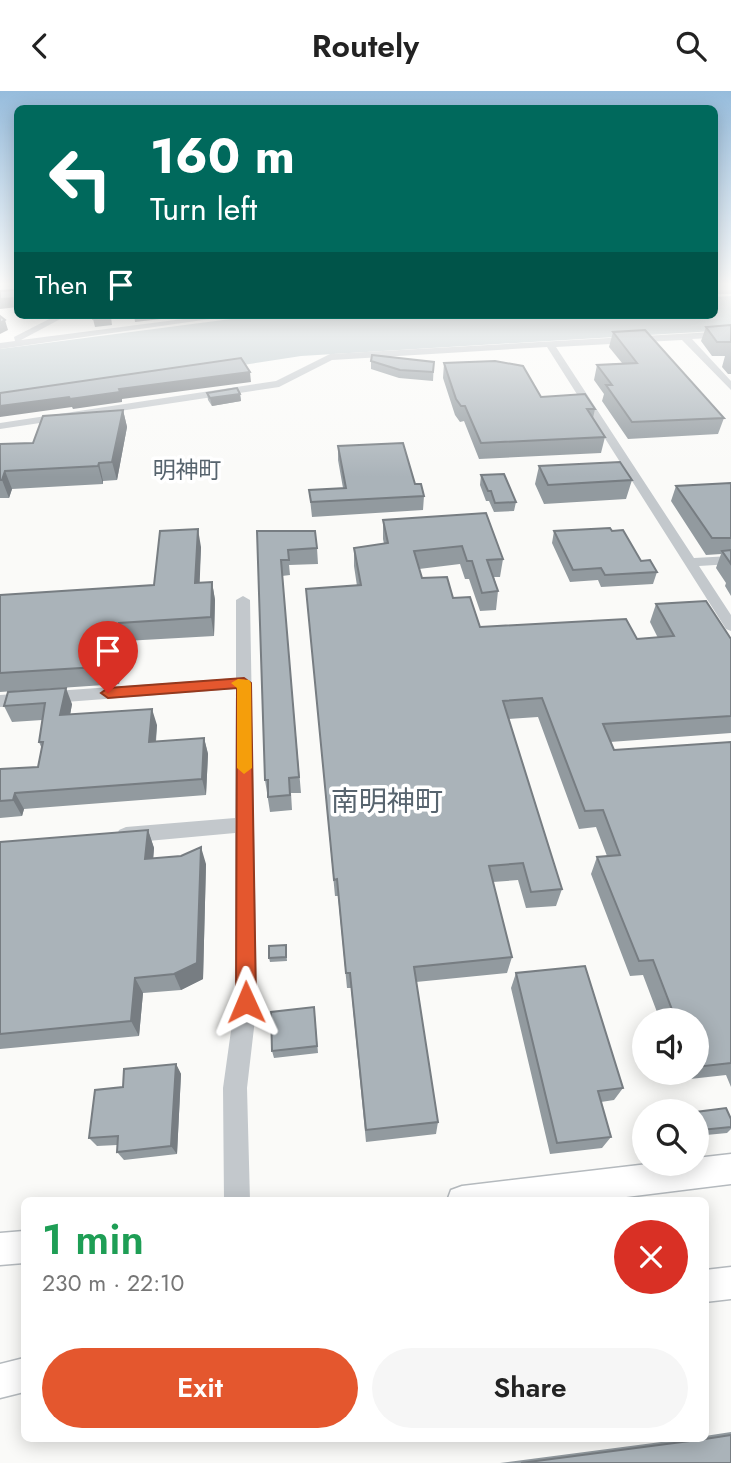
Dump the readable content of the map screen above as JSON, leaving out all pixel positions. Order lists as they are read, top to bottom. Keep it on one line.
{"districts":["明神町","南明神町"],"page":{"header":"Routely","turn":["160 m","Turn left"],"then":"Then","heading":["1 min","230 m · 22:10"],"buttons":["Exit","Share"]}}
